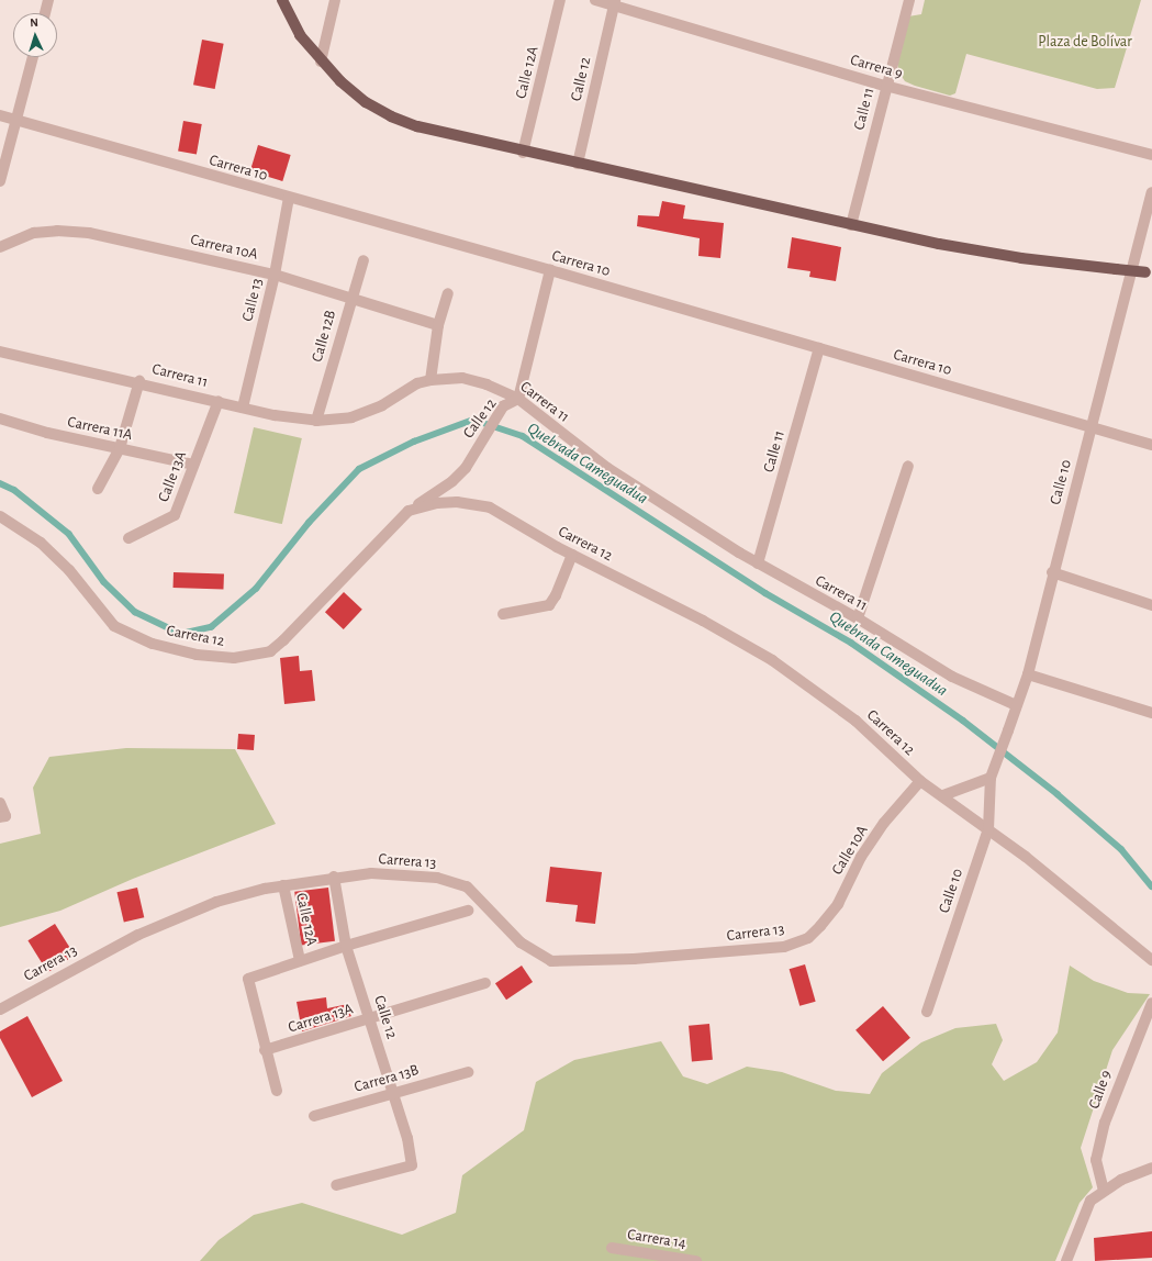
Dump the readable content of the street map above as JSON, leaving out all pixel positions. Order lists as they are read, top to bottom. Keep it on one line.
{"streets":{"street":["Carrera 9","Calle 12A","Calle 12","Calle 11","Carrera 10","Carrera 10A","Calle 13","Calle 12B","Carrera 11","Carrera 11A","Calle 13A","Calle 10","Carrera 12","Calle 10A","Carrera 13","Carrera 13A","Carrera 13B","Calle 9","Carrera 14"]},"crossings":[["Carrera 9","Calle 12"],["Carrera 9","Calle 11"],["Calle 12A","Carrera 13"],["Calle 12","Carrera 10"],["Calle 12","Carrera 11"],["Calle 12","Carrera 12"],["Calle 12","Carrera 13"],["Calle 12","Carrera 13A"],["Calle 12","Carrera 13B"],["Calle 11","Carrera 10"],["Calle 11","Carrera 11"],["Carrera 10","Calle 13"],["Carrera 10","Calle 10"],["Carrera 10A","Calle 13"],["Carrera 10A","Calle 12B"],["Calle 13","Carrera 11"],["Calle 12B","Carrera 11"],["Carrera 11","Calle 13A"],["Carrera 11","Calle 10"],["Carrera 11A","Calle 13A"],["Calle 10","Carrera 12"],["Carrera 12","Calle 10A"],["Calle 10A","Carrera 13"]],"water":["Quebrada Cameguadua"],"parks":["Plaza de Bolívar"],"north":"top"}
